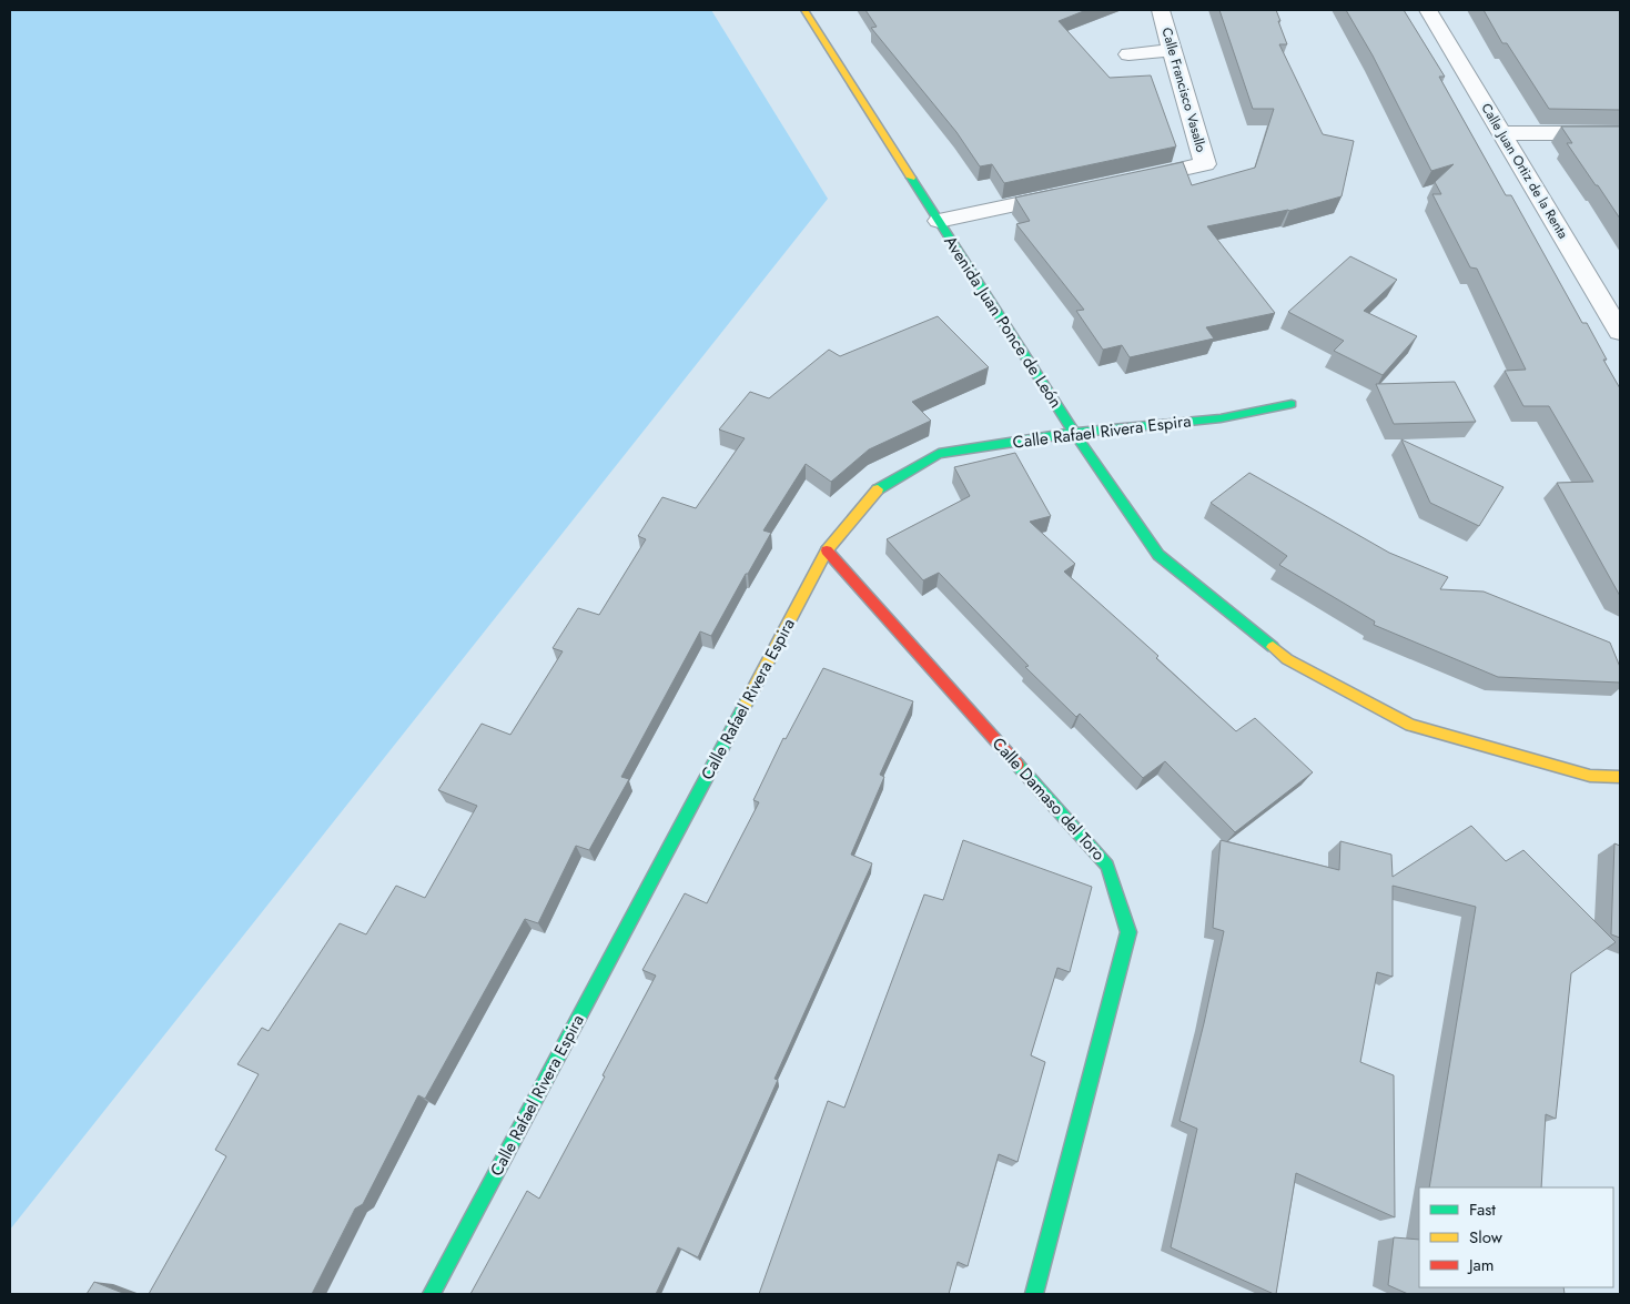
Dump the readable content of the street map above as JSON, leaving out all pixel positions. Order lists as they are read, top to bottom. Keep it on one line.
{"streets":{"street":["Calle Francisco Vasallo","Calle Juan Ortiz de la Renta","Avenida Juan Ponce de León","Calle Rafael Rivera Espira","Calle Damaso del Toro"]},"crossings":[["Avenida Juan Ponce de León","Calle Rafael Rivera Espira"],["Calle Rafael Rivera Espira","Calle Damaso del Toro"]],"legend":["Fast","Slow","Jam"]}
